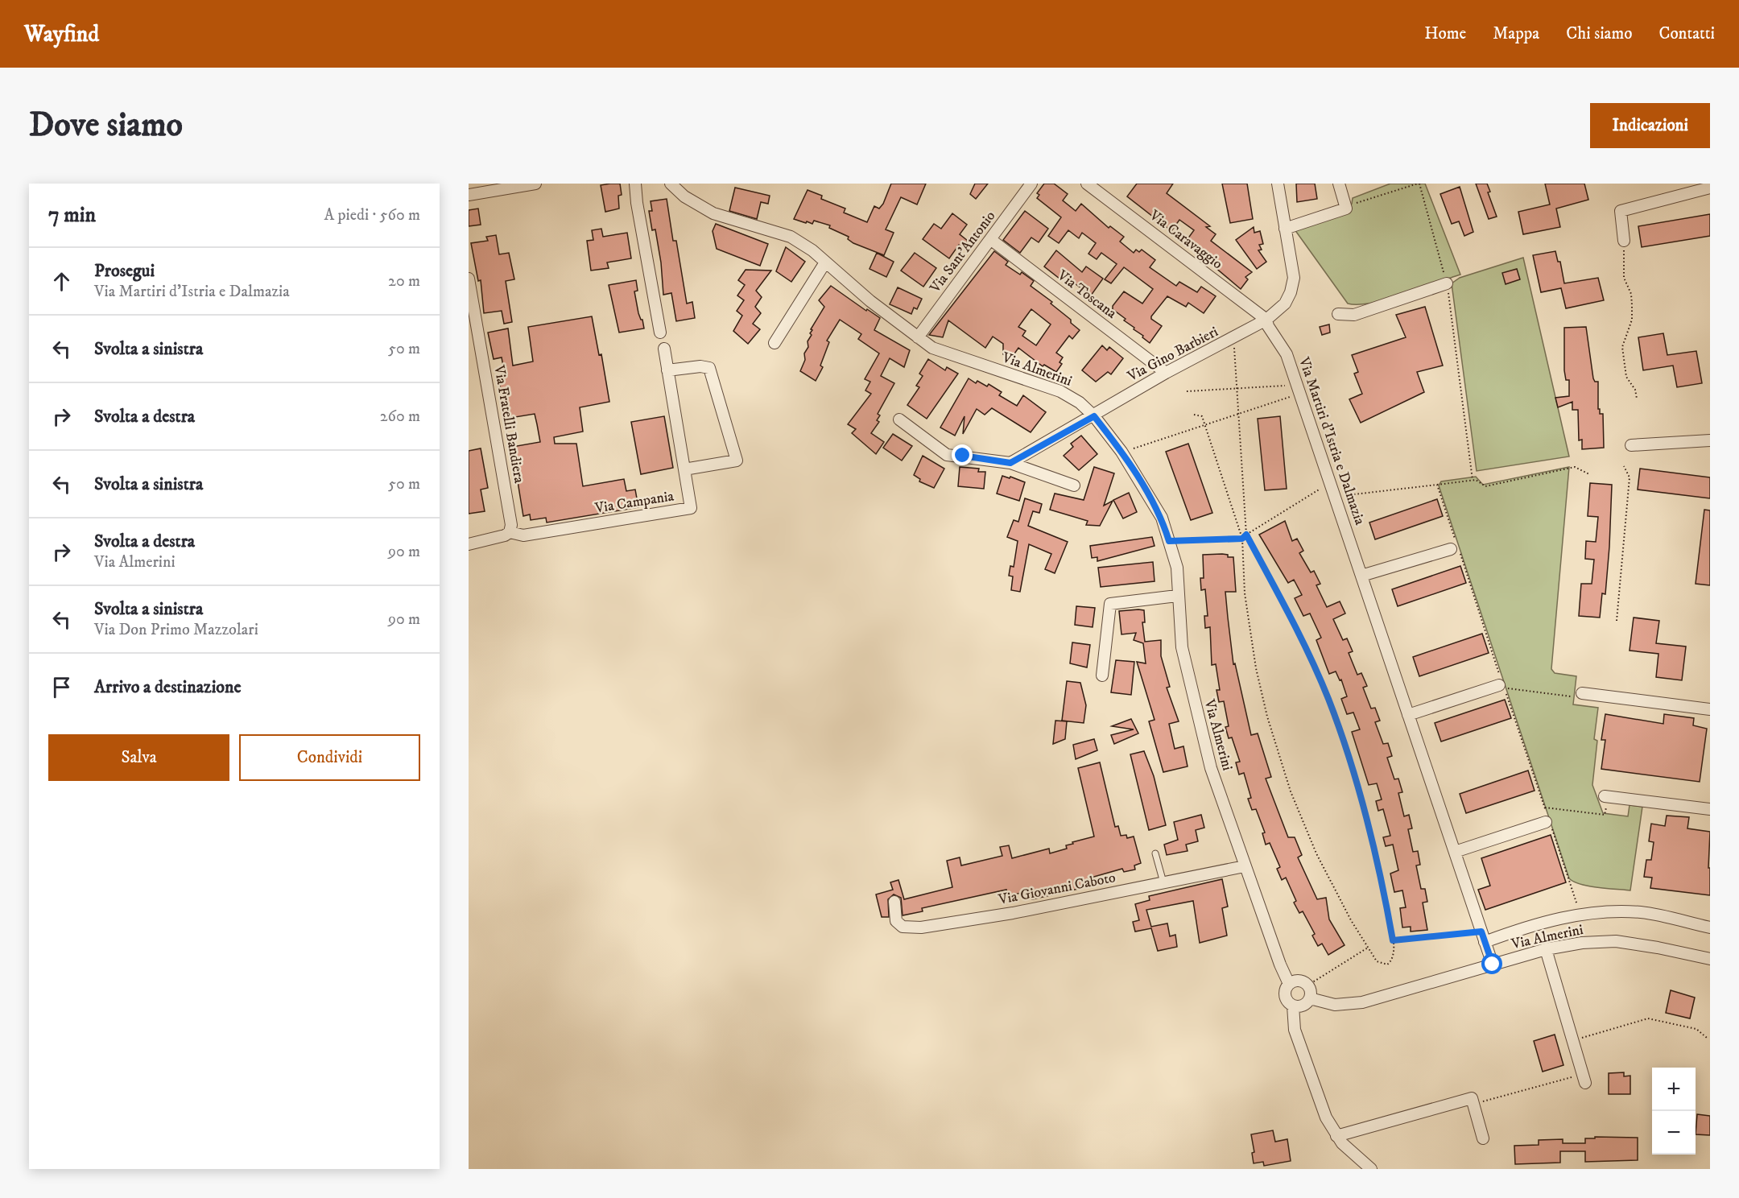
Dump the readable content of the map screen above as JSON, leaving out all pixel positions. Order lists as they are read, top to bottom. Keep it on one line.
{"streets":{"street":["Via Caravaggio","Via Sant'Antonio","Via Toscana","Via Gino Barbieri","Via Almerini","Via Fratelli Bandiera","Via Martiri d'Istria e Dalmazia","Via Campania","Via Giovanni Caboto"]},"crossings":[["Via Caravaggio","Via Gino Barbieri"],["Via Caravaggio","Via Martiri d'Istria e Dalmazia"],["Via Sant'Antonio","Via Toscana"],["Via Sant'Antonio","Via Almerini"],["Via Toscana","Via Gino Barbieri"],["Via Gino Barbieri","Via Almerini"],["Via Gino Barbieri","Via Martiri d'Istria e Dalmazia"],["Via Almerini","Via Martiri d'Istria e Dalmazia"],["Via Almerini","Via Giovanni Caboto"],["Via Fratelli Bandiera","Via Campania"]],"page":{"header":"Wayfind","nav":["Home","Mappa","Chi siamo","Contatti"],"buttons":["Indicazioni",["Salva","Condividi"]],"title":"Dove siamo","heading":["7 min","A piedi · 560 m"],"list":[["Prosegui","Via Martiri d'Istria e Dalmazia","20 m"],["Svolta a sinistra","50 m"],["Svolta a destra","260 m"],["Svolta a sinistra","50 m"],["Svolta a destra","Via Almerini","90 m"],["Svolta a sinistra","Via Don Primo Mazzolari","90 m"],"Arrivo a destinazione"],"map_buttons":["+","−"]}}
